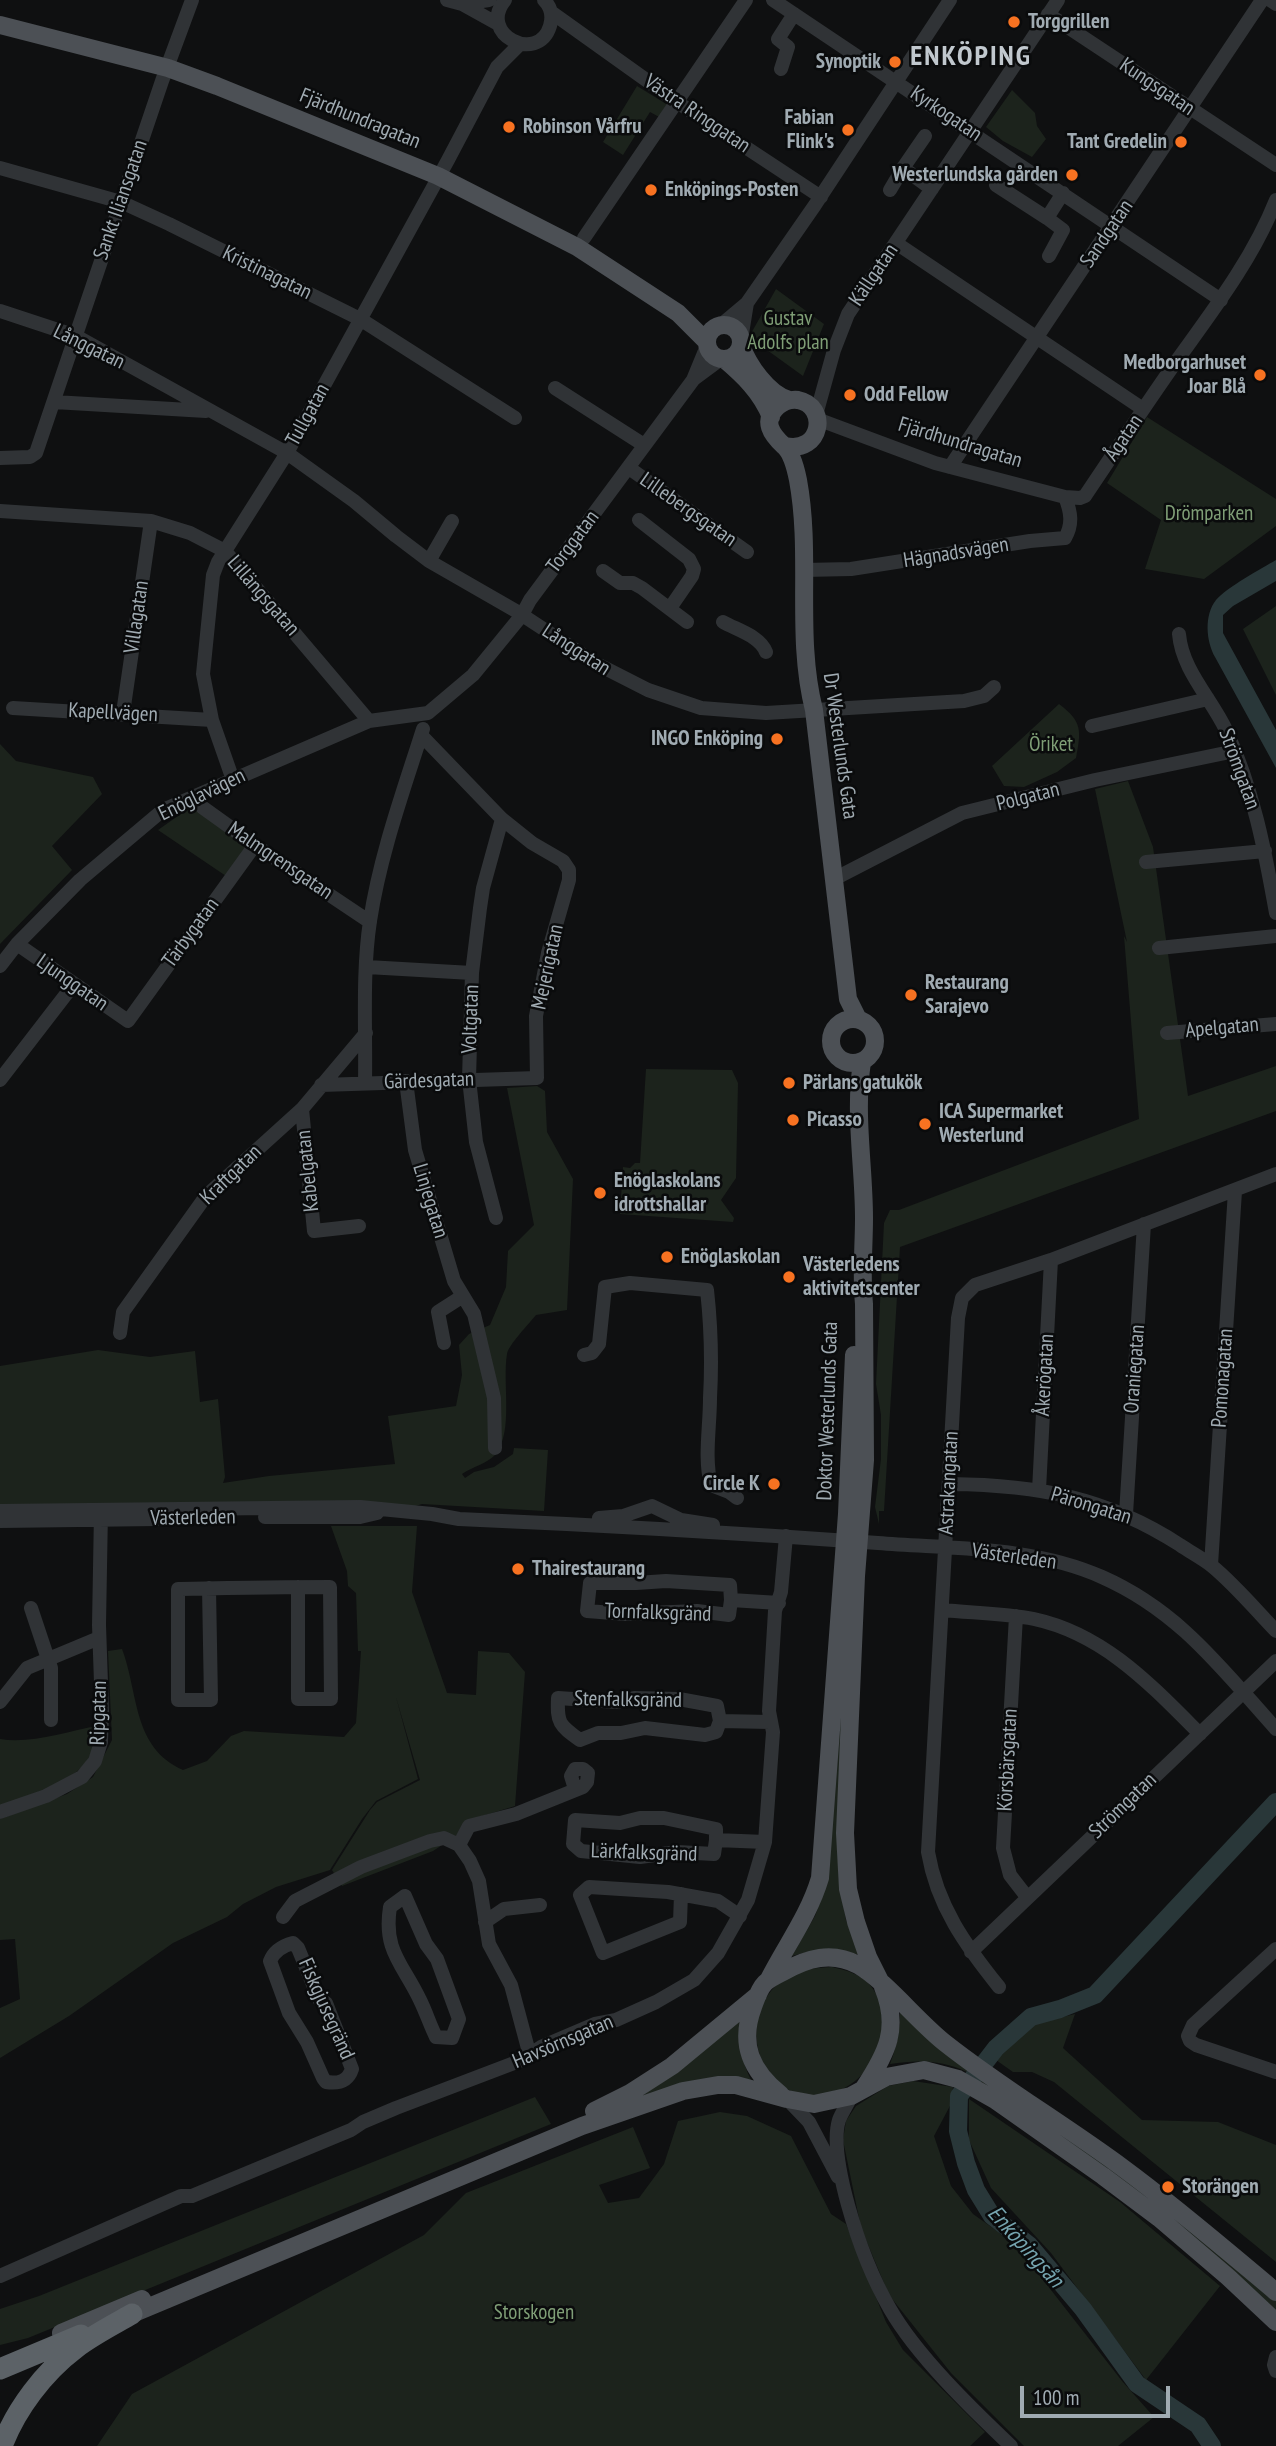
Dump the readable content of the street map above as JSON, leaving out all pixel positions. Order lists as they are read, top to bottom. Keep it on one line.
{"streets":{"main road":["Fjärdhundragatan","Dr Westerlunds Gata","Doktor Westerlunds Gata"],"street":["Kungsgatan","Västra Ringgatan","Kyrkogatan","Sankt Iliansgatan","Sandgatan","Kristinagatan","Källgatan","Långgatan","Tullgatan","Ågatan","Lillebergsgatan","Torggatan","Hägnadsvägen","Lillängsgatan","Villagatan","Kapellvägen","Strömgatan","Enöglavägen","Polgatan","Malmgrensgatan","Tärbygatan","Mejerigatan","Ljunggatan","Voltgatan","Apelgatan","Gärdesgatan","Kabelgatan","Kraftgatan","Linjegatan","Oraniegatan","Åkerögatan","Pomonagatan","Astrakangatan","Pärongatan","Västerleden","Tornfalksgränd","Stenfalksgränd","Ripgatan","Körsbärsgatan","Lärkfalksgränd","Fiskgjusegränd","Havsörnsgatan"]},"crossings":[["Kungsgatan","Sandgatan"],["Kungsgatan","Källgatan"],["Kyrkogatan","Sandgatan"],["Kyrkogatan","Källgatan"],["Kyrkogatan","Ågatan"],["Fjärdhundragatan","Sankt Iliansgatan"],["Fjärdhundragatan","Sandgatan"],["Fjärdhundragatan","Källgatan"],["Fjärdhundragatan","Tullgatan"],["Fjärdhundragatan","Ågatan"],["Fjärdhundragatan","Torggatan"],["Fjärdhundragatan","Hägnadsvägen"],["Fjärdhundragatan","Dr Westerlunds Gata"],["Sankt Iliansgatan","Kristinagatan"],["Sankt Iliansgatan","Långgatan"],["Kristinagatan","Tullgatan"],["Källgatan","Dr Westerlunds Gata"],["Långgatan","Tullgatan"],["Långgatan","Torggatan"],["Långgatan","Dr Westerlunds Gata"],["Tullgatan","Lillängsgatan"],["Tullgatan","Kapellvägen"],["Tullgatan","Enöglavägen"],["Ågatan","Hägnadsvägen"],["Lillebergsgatan","Torggatan"],["Torggatan","Enöglavägen"],["Hägnadsvägen","Dr Westerlunds Gata"],["Lillängsgatan","Villagatan"],["Lillängsgatan","Enöglavägen"],["Villagatan","Kapellvägen"],["Dr Westerlunds Gata","Polgatan"],["Dr Westerlunds Gata","Doktor Westerlunds Gata"],["Strömgatan","Polgatan"],["Strömgatan","Astrakangatan"],["Strömgatan","Västerleden"],["Strömgatan","Körsbärsgatan"],["Enöglavägen","Malmgrensgatan"],["Enöglavägen","Ljunggatan"],["Malmgrensgatan","Tärbygatan"],["Tärbygatan","Ljunggatan"],["Mejerigatan","Voltgatan"],["Mejerigatan","Gärdesgatan"],["Voltgatan","Gärdesgatan"],["Gärdesgatan","Kraftgatan"],["Gärdesgatan","Linjegatan"],["Kabelgatan","Kraftgatan"],["Oraniegatan","Astrakangatan"],["Oraniegatan","Pärongatan"],["Åkerögatan","Astrakangatan"],["Åkerögatan","Pärongatan"],["Pomonagatan","Astrakangatan"],["Pomonagatan","Pärongatan"],["Doktor Westerlunds Gata","Västerleden"],["Astrakangatan","Pärongatan"],["Astrakangatan","Västerleden"],["Västerleden","Ripgatan"],["Västerleden","Havsörnsgatan"],["Tornfalksgränd","Havsörnsgatan"],["Stenfalksgränd","Havsörnsgatan"],["Lärkfalksgränd","Havsörnsgatan"]],"districts":["ENKÖPING"],"water":["Enköpingsån"],"parks":["Gustav Adolfs plan","Drömparken","Öriket","Storskogen"],"places":["Torggrillen","Synoptik","Robinson Vårfru","Fabian Flink's","Tant Gredelin","Westerlundska gården","Enköpings-Posten","Medborgarhuset Joar Blå","Odd Fellow","INGO Enköping","Restaurang Sarajevo","Pärlans gatukök","Picasso","ICA Supermarket Westerlund","Enöglaskolans idrottshallar","Enöglaskolan","Västerledens aktivitetscenter","Circle K","Thairestaurang","Storängen"],"scale_bar":"100 m"}
